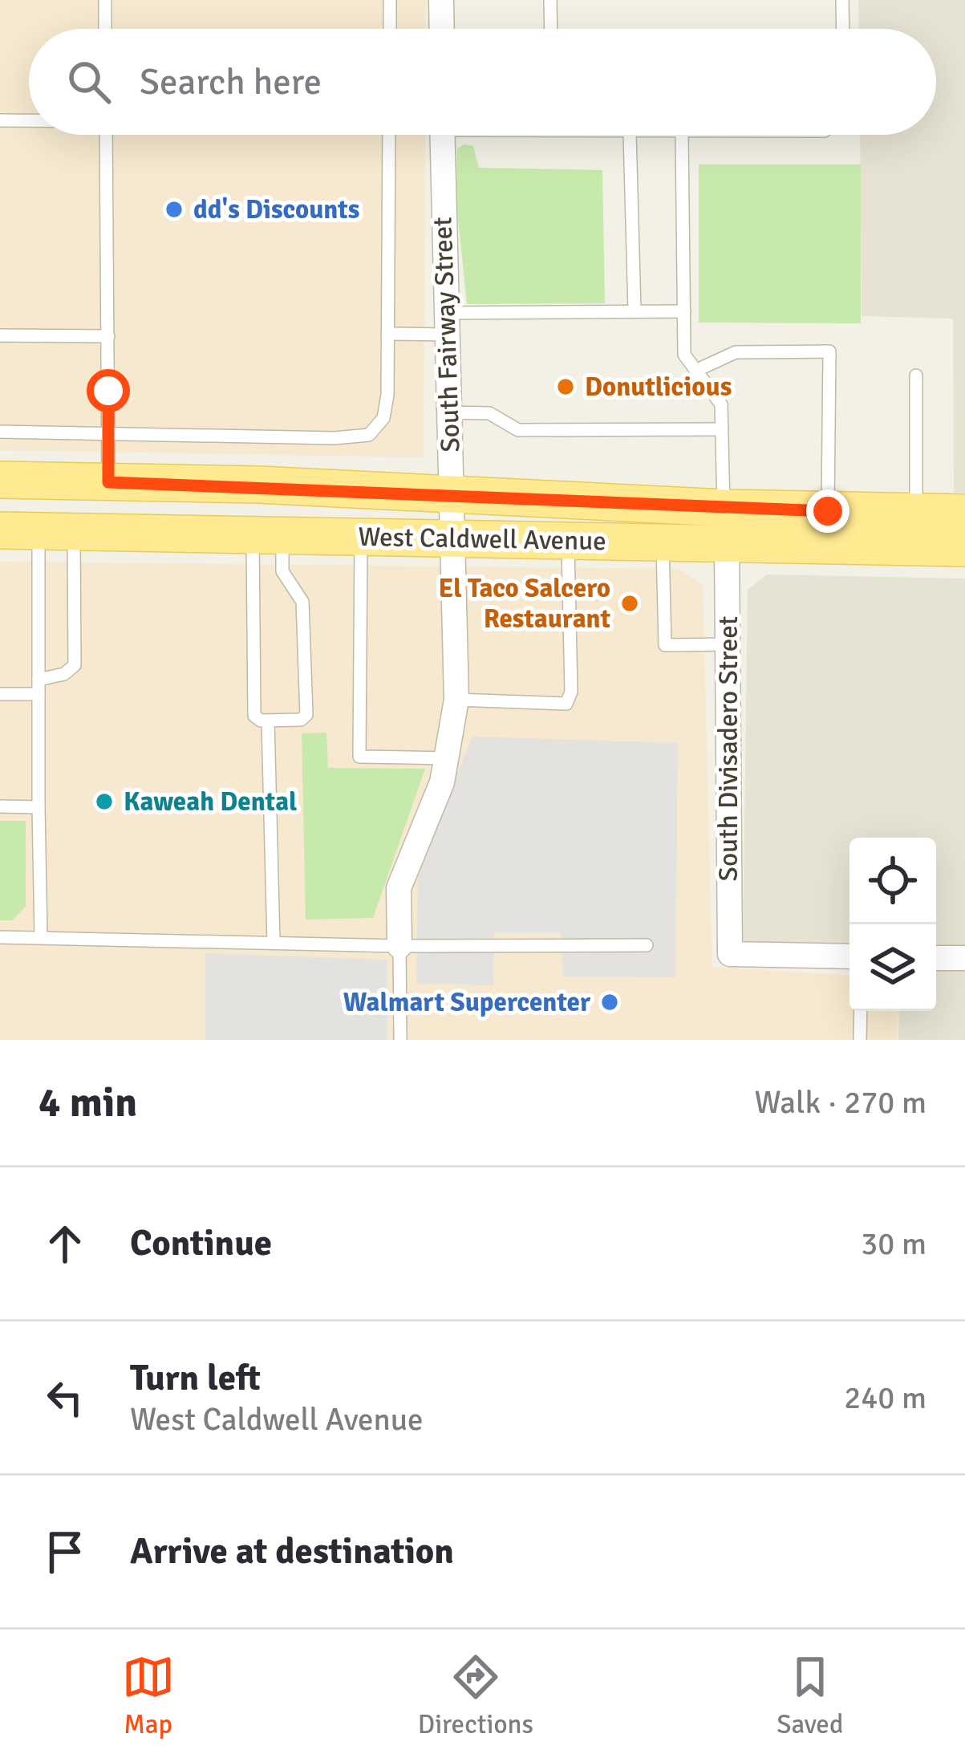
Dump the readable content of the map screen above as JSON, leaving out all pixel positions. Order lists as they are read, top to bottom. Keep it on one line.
{"streets":{"main road":["West Caldwell Avenue"],"street":["South Fairway Street","South Divisadero Street"]},"crossings":[["South Fairway Street","West Caldwell Avenue"],["West Caldwell Avenue","South Divisadero Street"]],"places":["dd's Discounts","Donutlicious","El Taco Salcero Restaurant","Kaweah Dental","Walmart Supercenter"],"page":{"search":"Search here","heading":["4 min","Walk · 270 m"],"list":[["Continue","30 m"],["Turn left","West Caldwell Avenue","240 m"],"Arrive at destination"],"nav":["Map","Directions","Saved"]}}
